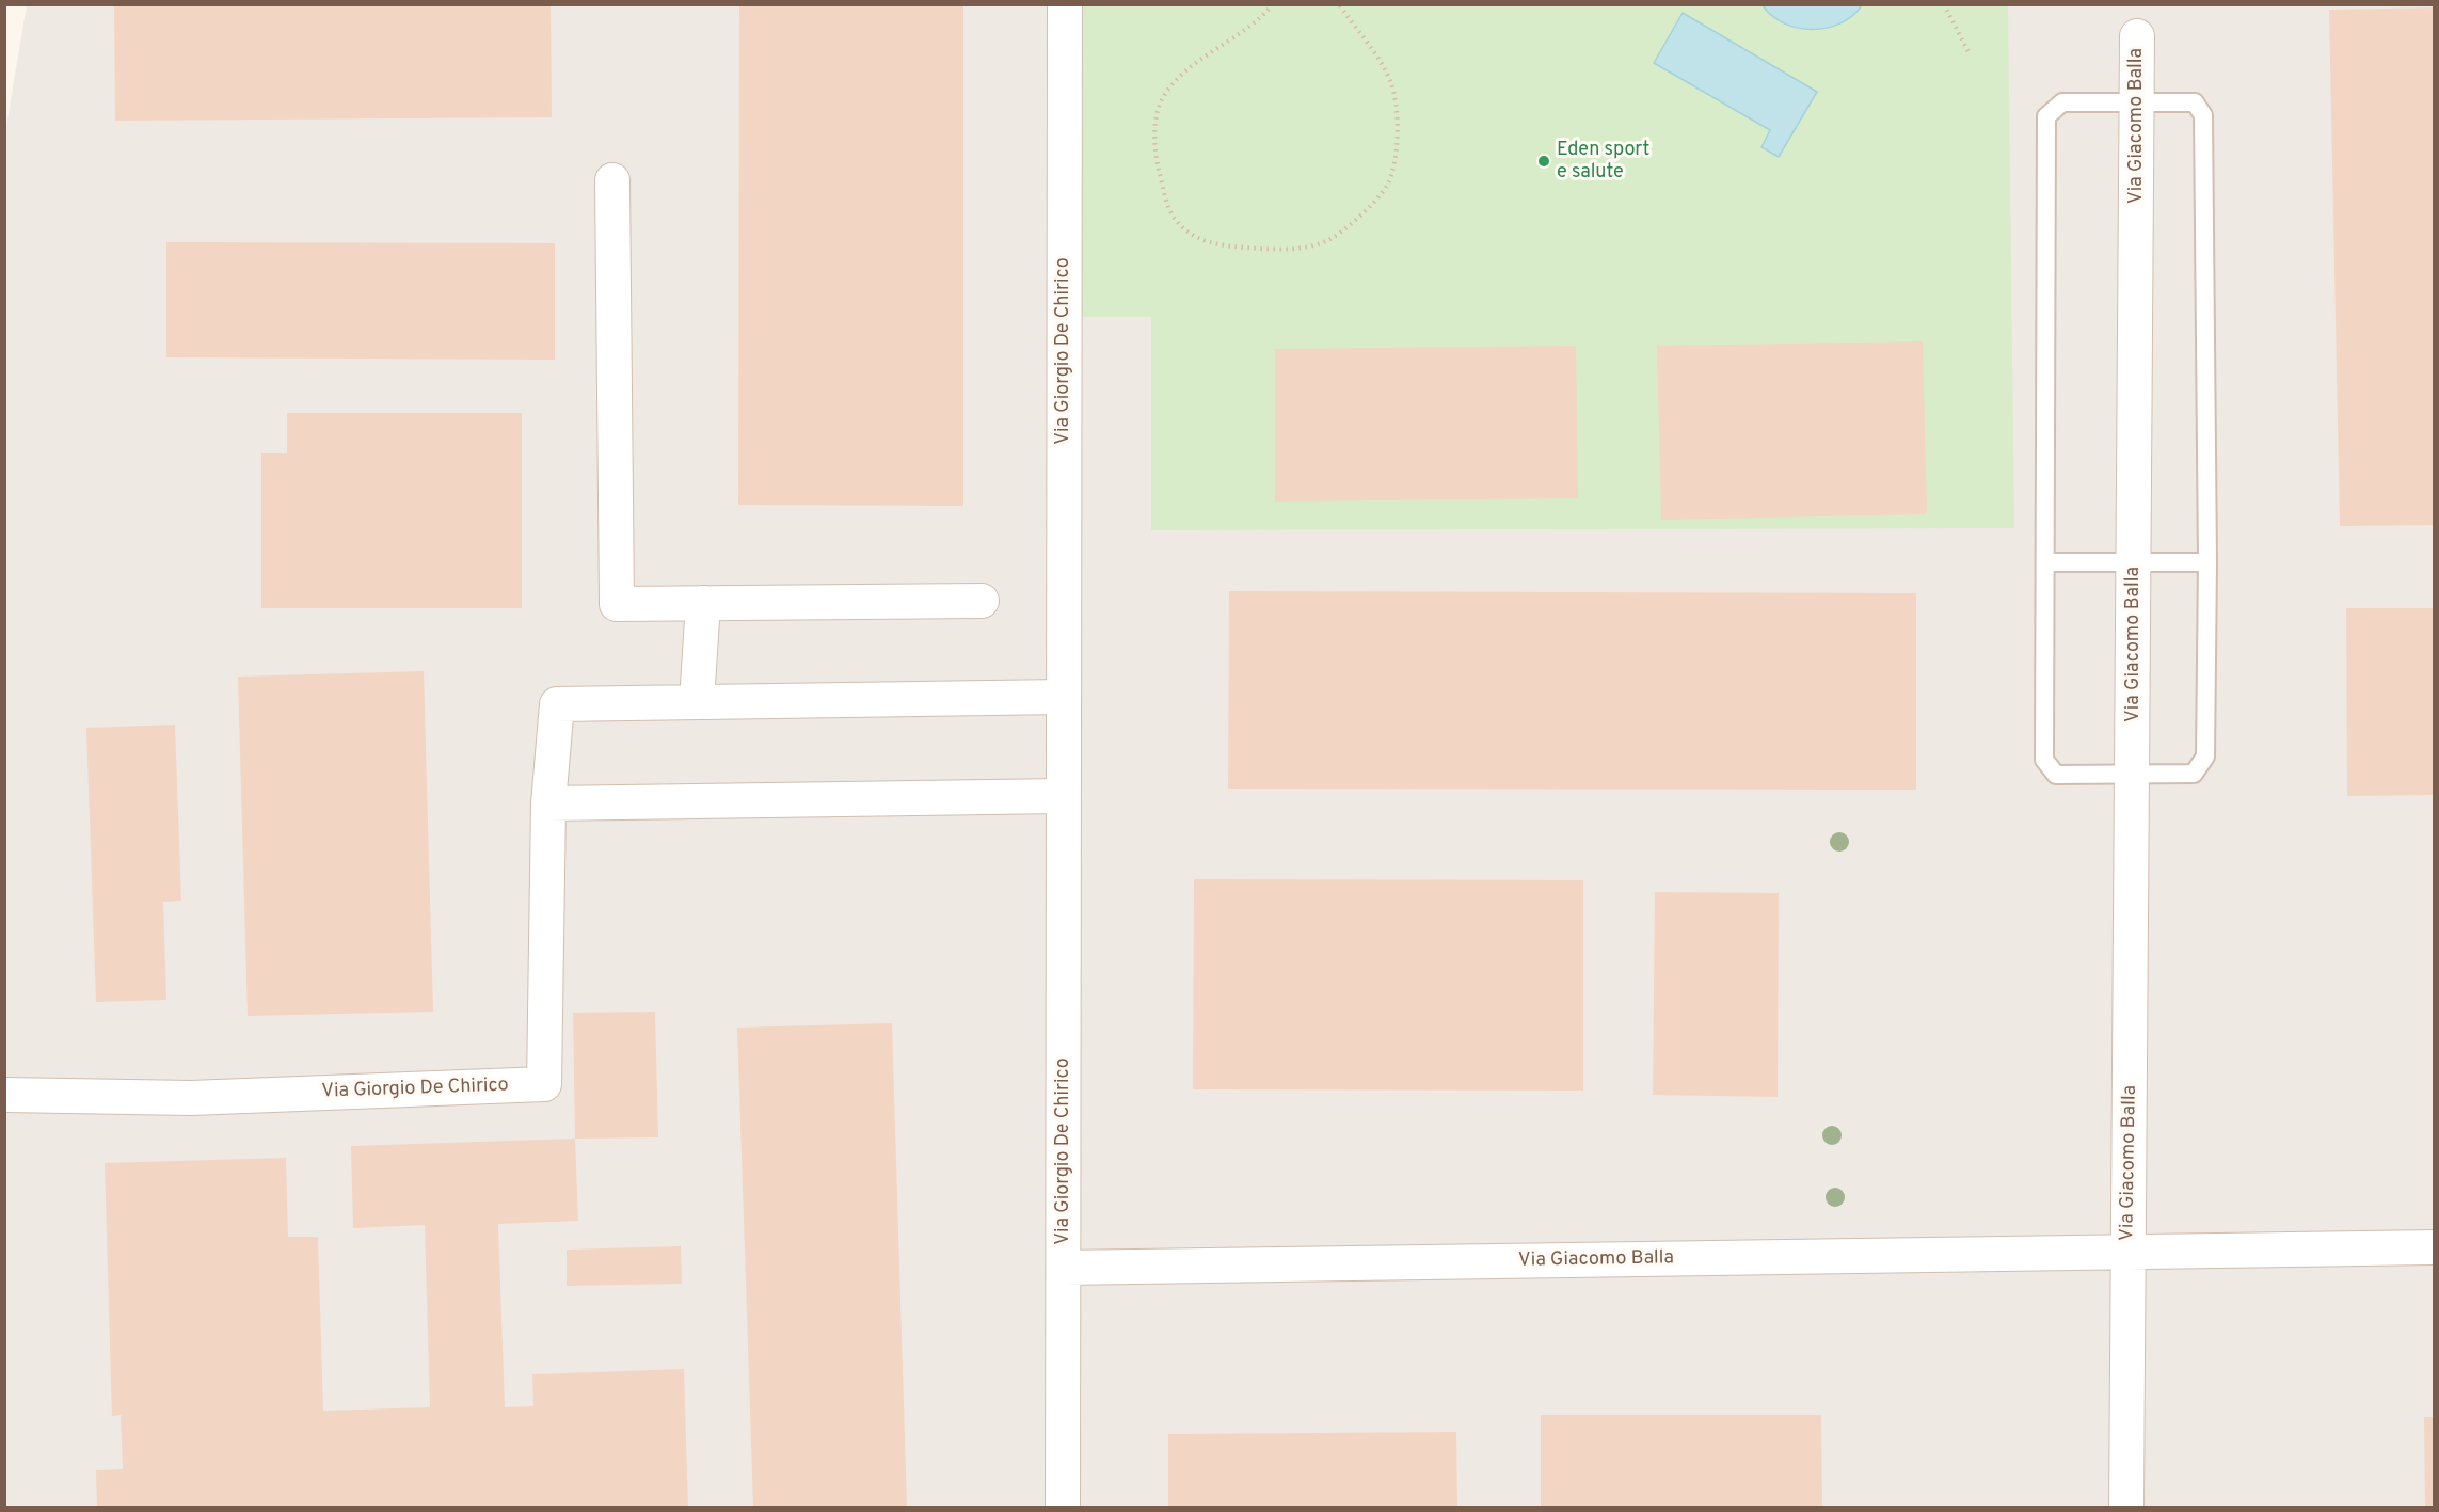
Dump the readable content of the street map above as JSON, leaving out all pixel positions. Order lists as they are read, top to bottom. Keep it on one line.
{"streets":{"street":["Via Giacomo Balla","Via Giorgio De Chirico"]},"crossings":[["Via Giacomo Balla","Via Giorgio De Chirico"]],"places":["Eden sport e salute"]}
